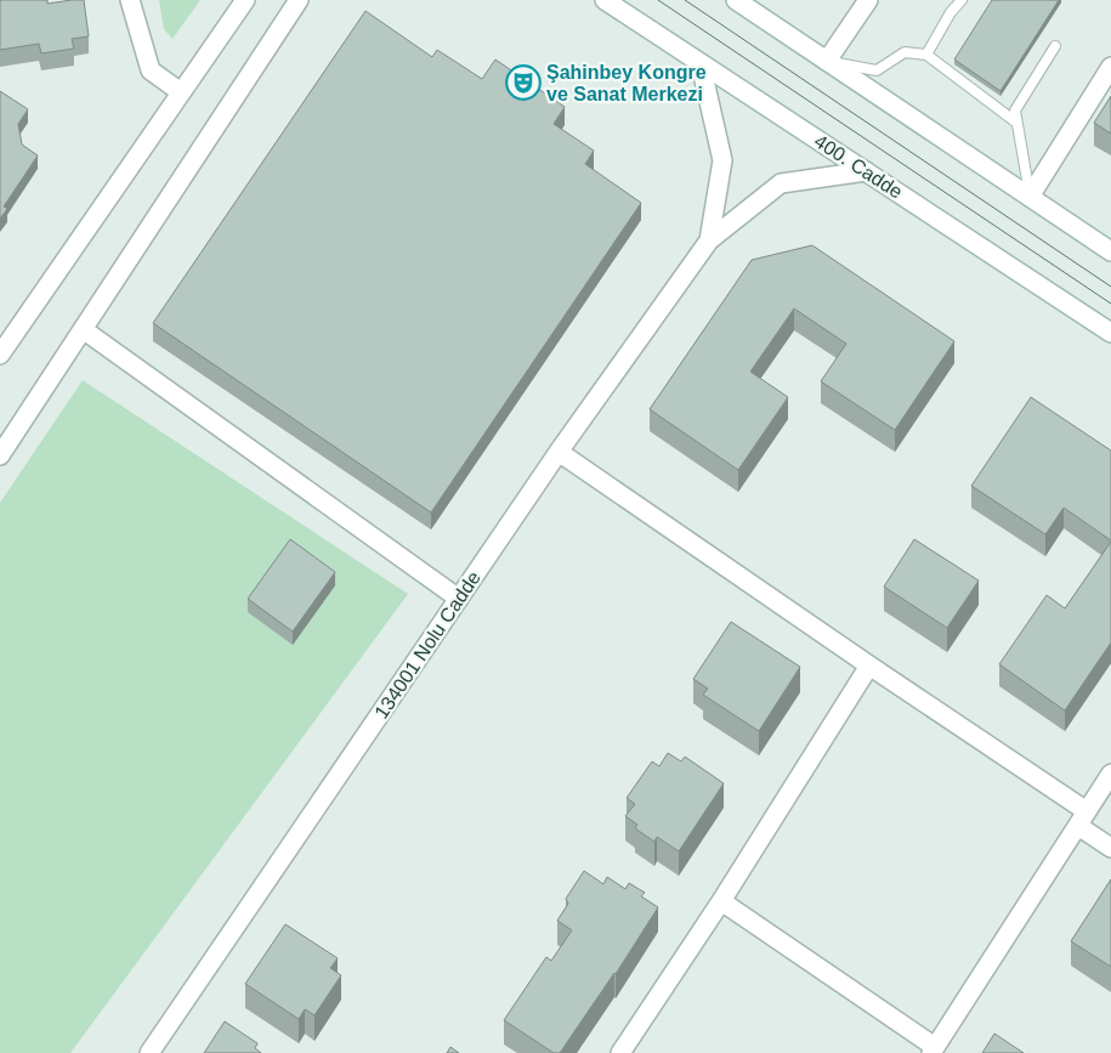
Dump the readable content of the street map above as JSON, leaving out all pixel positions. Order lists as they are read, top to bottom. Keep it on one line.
{"streets":{"street":["400. Cadde","134001 Nolu Cadde"]},"crossings":[["400. Cadde","134001 Nolu Cadde"]],"places":{"theatre":["Şahinbey Kongre ve Sanat Merkezi"]}}
